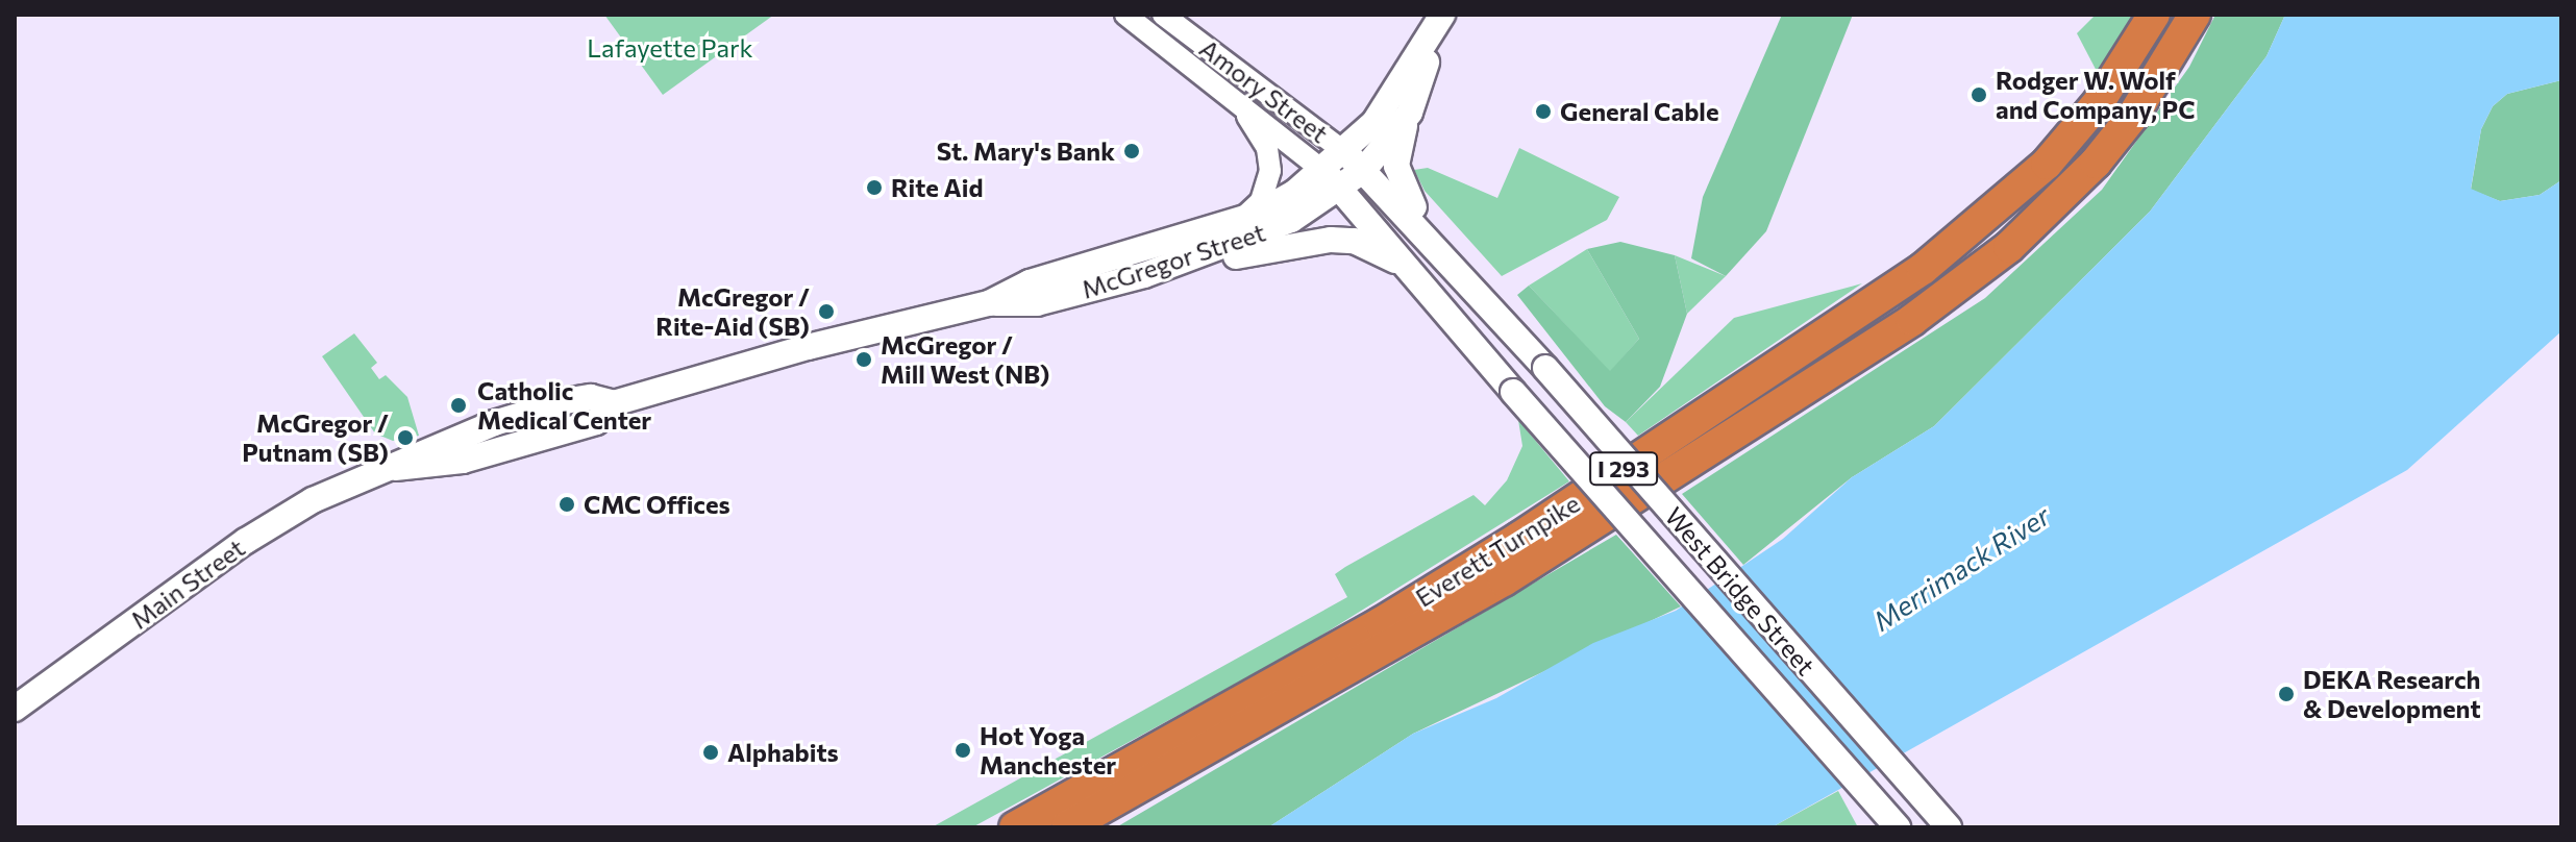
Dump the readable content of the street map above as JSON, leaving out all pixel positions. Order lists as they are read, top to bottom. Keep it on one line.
{"streets":{"highway":["I 293","Everett Turnpike"],"main road":["Amory Street","McGregor Street","Main Street","West Bridge Street"]},"crossings":[["Amory Street","McGregor Street"],["Amory Street","West Bridge Street"],["McGregor Street","Main Street"],["McGregor Street","West Bridge Street"]],"water":["Merrimack River"],"parks":["Lafayette Park"],"places":["Rodger W. Wolf and Company, PC","General Cable","St. Mary's Bank","Rite Aid","McGregor / Rite-Aid (SB)","McGregor / Mill West (NB)","Catholic Medical Center","McGregor / Putnam (SB)","CMC Offices","DEKA Research & Development","Hot Yoga Manchester","Alphabits"]}
